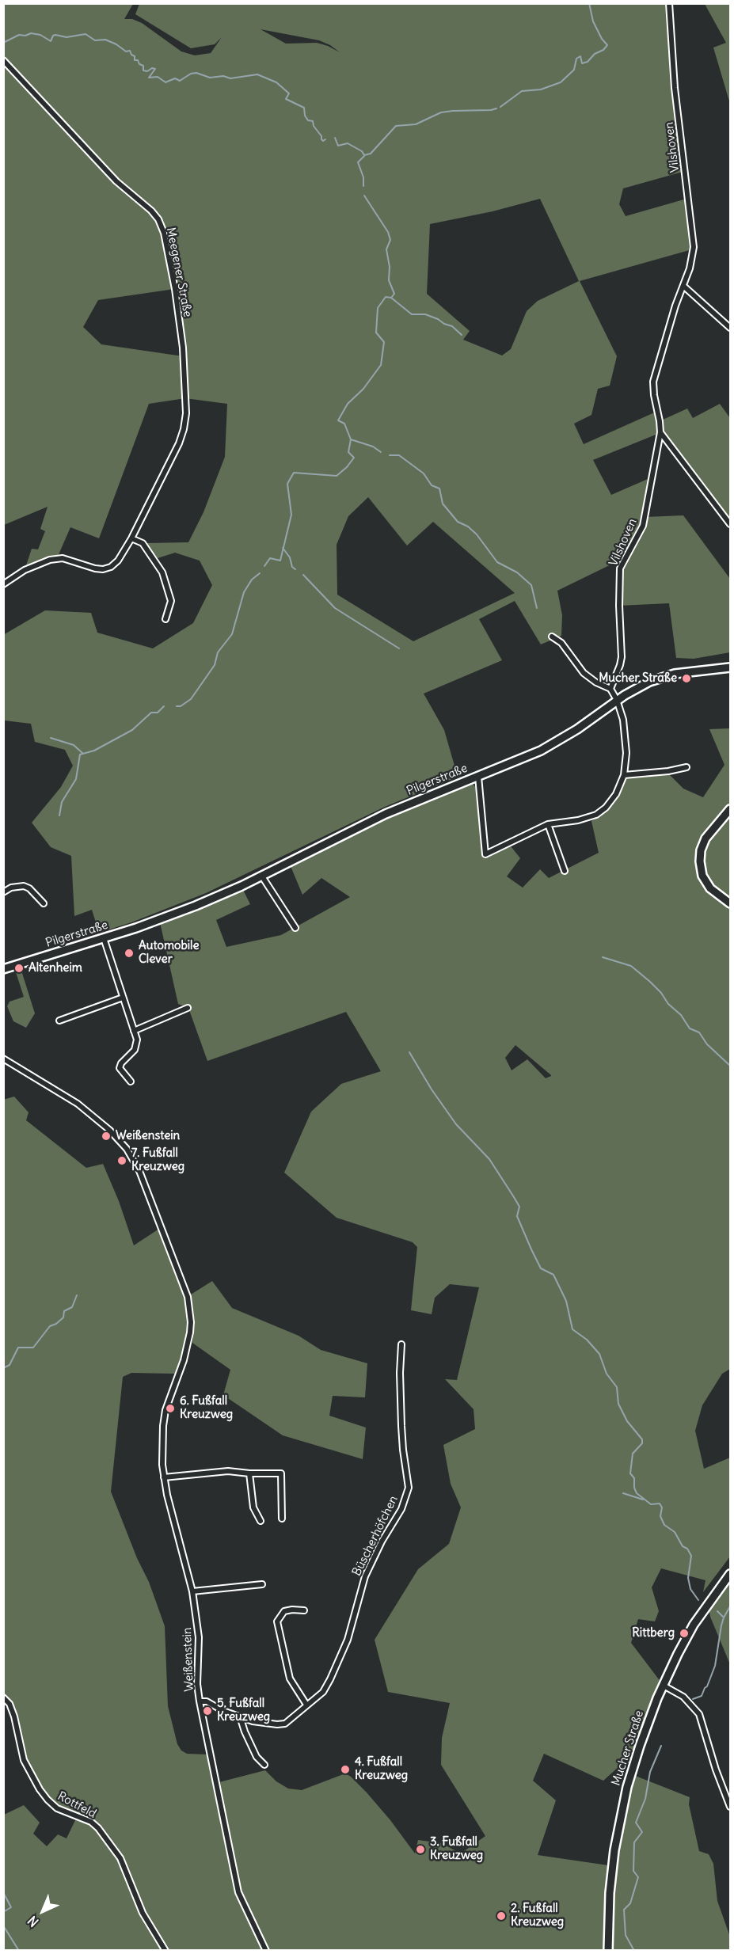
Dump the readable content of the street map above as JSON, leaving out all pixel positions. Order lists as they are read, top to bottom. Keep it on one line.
{"streets":{"main road":["Pilgerstraße","Mucher Straße"],"street":["Vilshoven","Meegener Straße","Büscherhöfchen","Weißenstein","Rottfeld"]},"crossings":[["Büscherhöfchen","Weißenstein"]],"places":["Mucher Straße","Automobile Clever","Altenheim","Weißenstein","7. Fußfall Kreuzweg","6. Fußfall Kreuzweg","Rittberg","5. Fußfall Kreuzweg","4. Fußfall Kreuzweg","3. Fußfall Kreuzweg","2. Fußfall Kreuzweg"],"north":"bottom left"}
